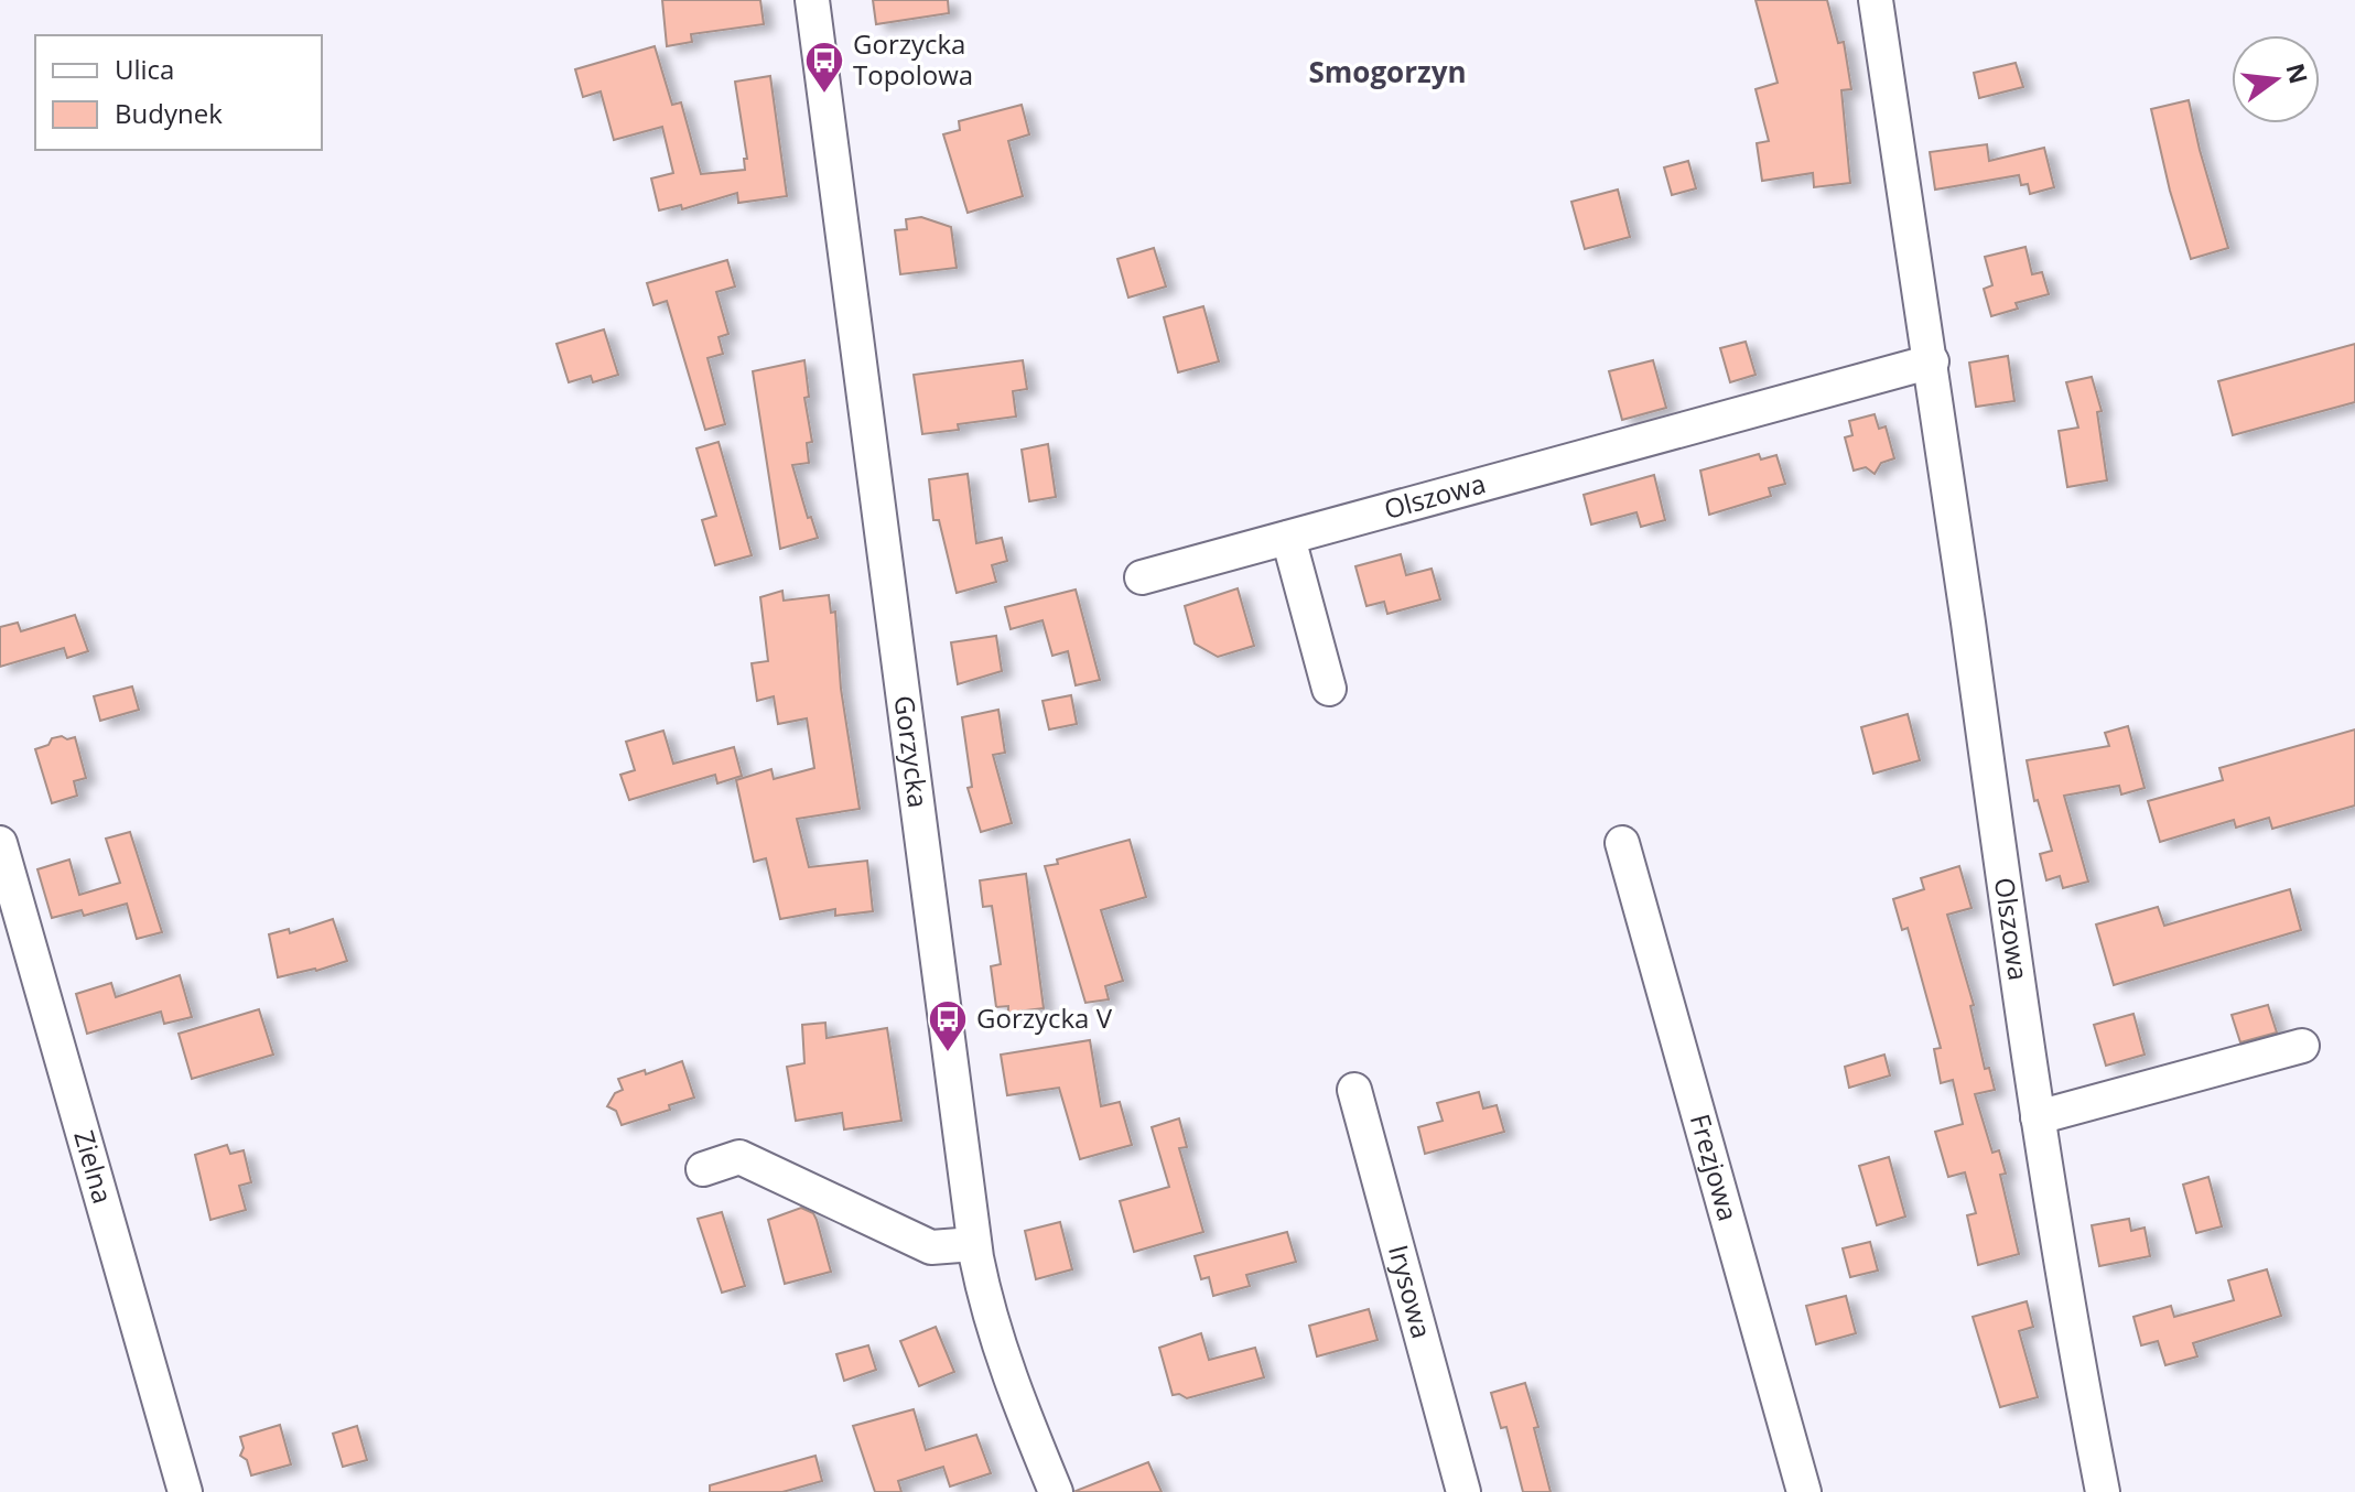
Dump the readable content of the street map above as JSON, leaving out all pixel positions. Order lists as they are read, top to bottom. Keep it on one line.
{"streets":{"street":["Olszowa","Gorzycka","Zielna","Frezjowa","Irysowa"]},"districts":["Smogorzyn"],"places":{"bus stop":["Gorzycka Topolowa","Gorzycka V"]},"legend":["Ulica","Budynek"],"north":"right"}
